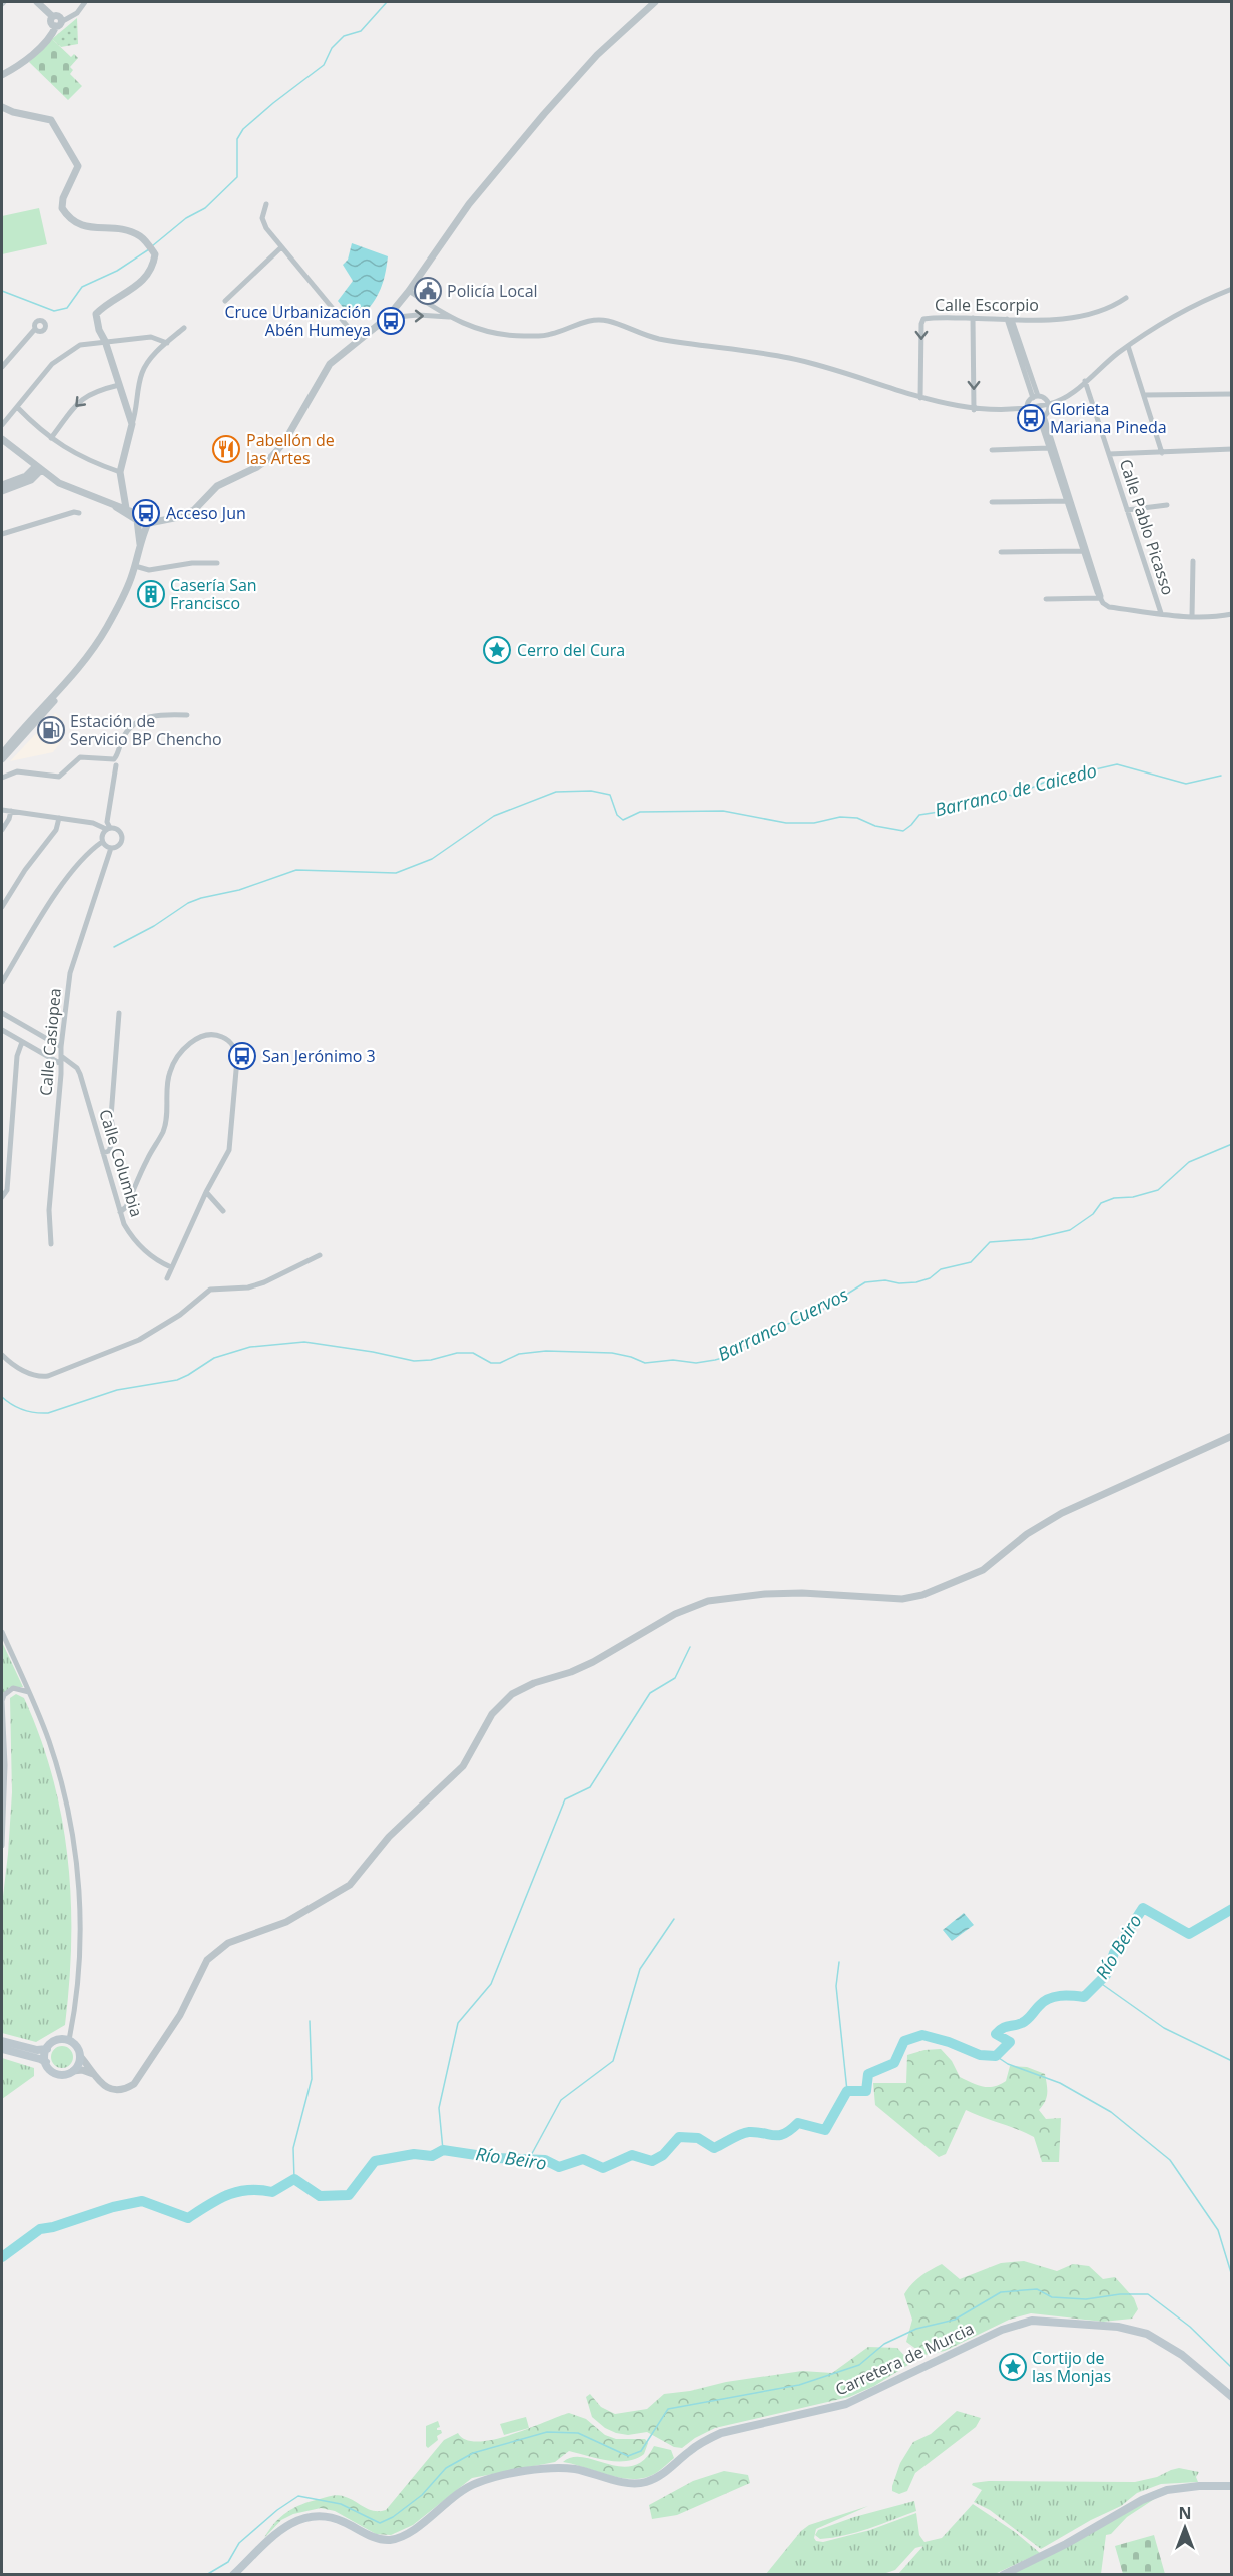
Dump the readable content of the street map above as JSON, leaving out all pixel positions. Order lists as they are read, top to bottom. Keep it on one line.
{"streets":{"main road":["Carretera de Murcia"],"street":["Calle Escorpio","Calle Pablo Picasso","Calle Casiopea","Calle Columbia"]},"crossings":[["Calle Casiopea","Calle Columbia"]],"water":["Barranco de Caicedo","Barranco Cuervos","Río Beiro"],"places":{"public building":["Policía Local"],"bus stop":["Cruce Urbanización Abén Humeya","Glorieta Mariana Pineda","Acceso Jun","San Jerónimo 3"],"restaurant":["Pabellón de las Artes"],"building":["Casería San Francisco"],"place":["Cerro del Cura","Cortijo de las Monjas"],"fuel station":["Estación de Servicio BP Chencho"]},"north":"top"}
